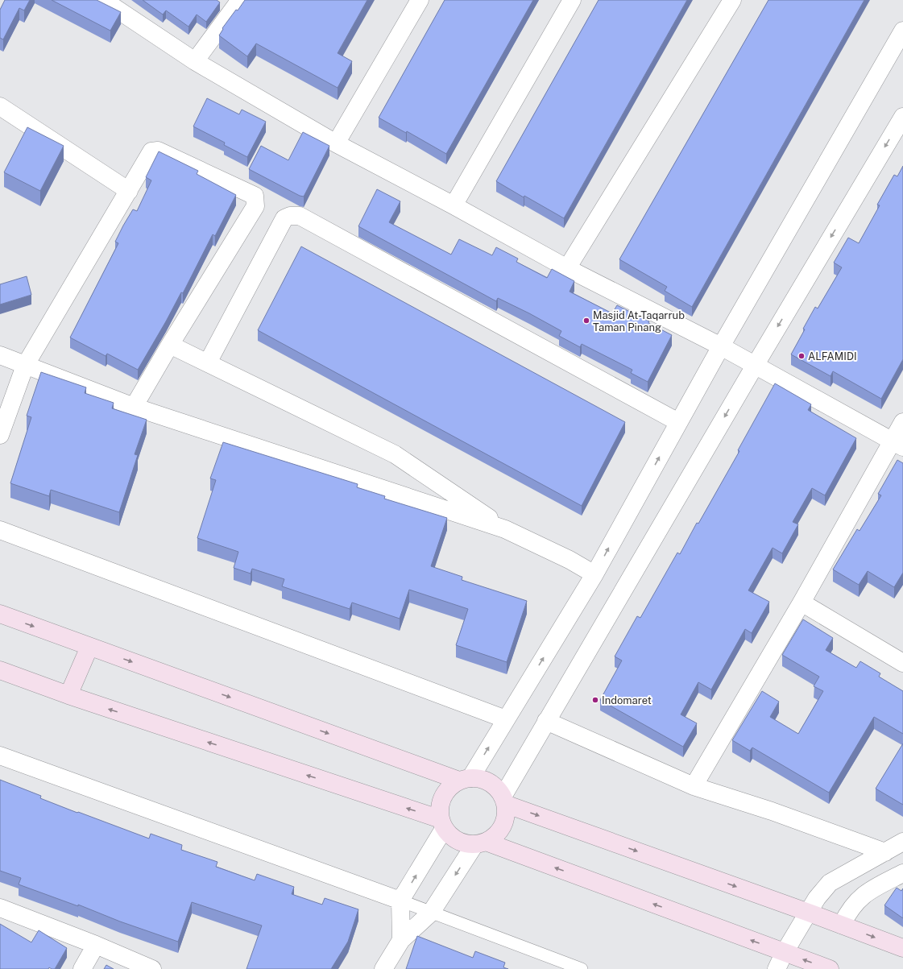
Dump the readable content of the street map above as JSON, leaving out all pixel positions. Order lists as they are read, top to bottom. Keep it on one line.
{"places":["Masjid At-Taqarrub Taman Pinang","ALFAMIDI","Indomaret"]}
